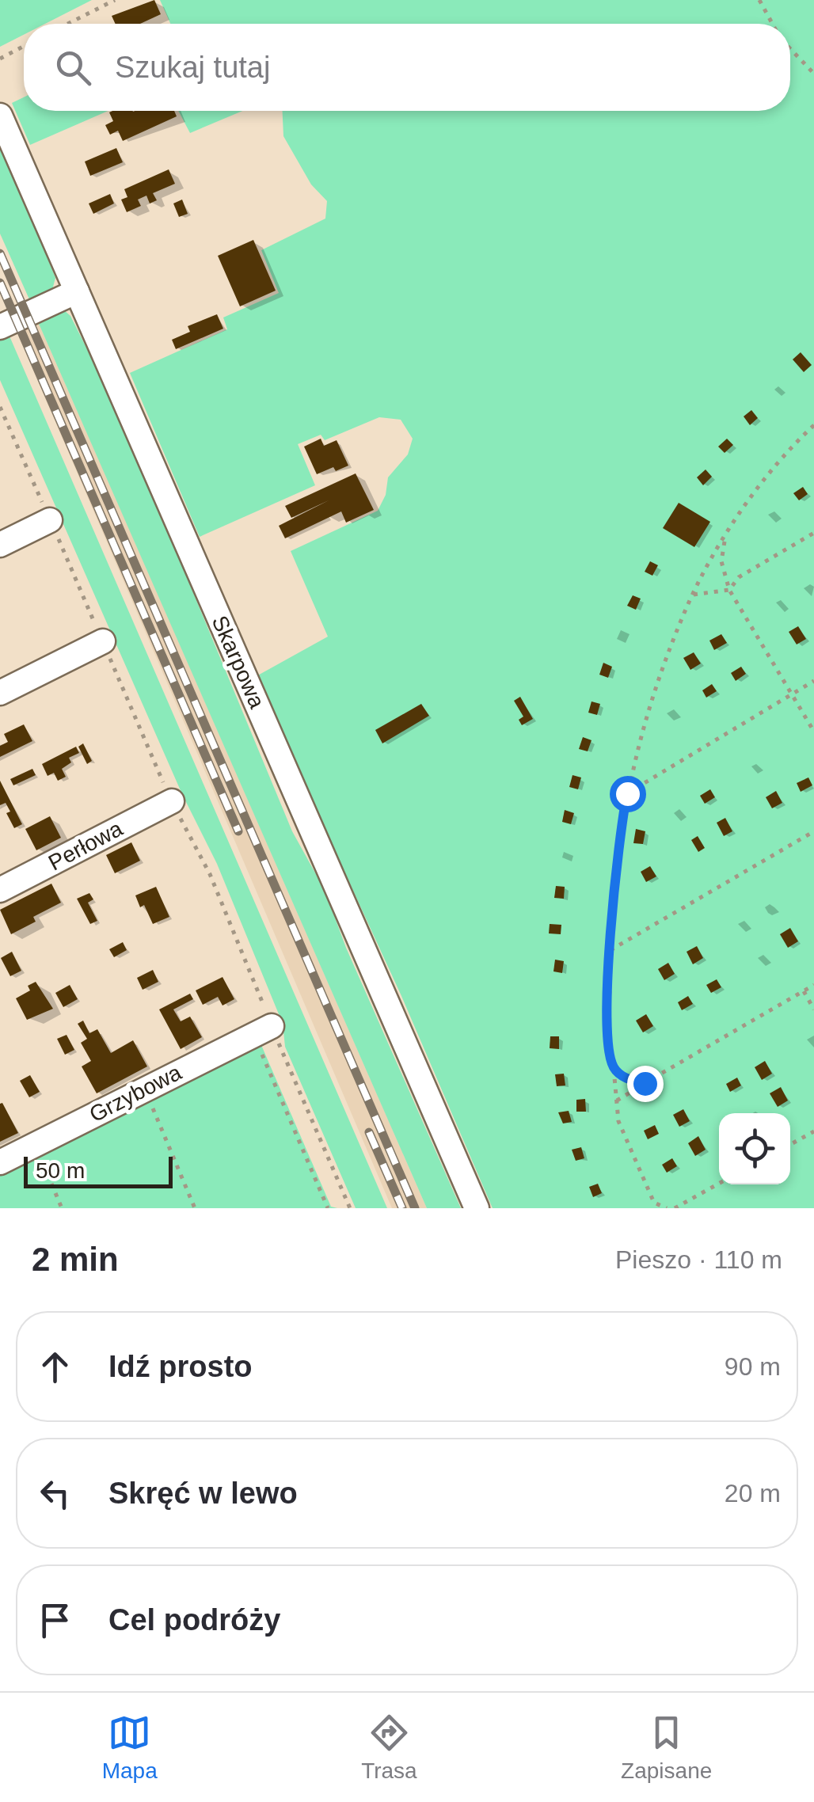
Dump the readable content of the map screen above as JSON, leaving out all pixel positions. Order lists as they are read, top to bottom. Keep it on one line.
{"streets":{"street":["Skarpowa","Perłowa","Grzybowa"]},"scale_bar":"50 m","page":{"search":"Szukaj tutaj","scale":"50 m","heading":["2 min","Pieszo · 110 m"],"list":[["Idź prosto","90 m"],["Skręć w lewo","20 m"],"Cel podróży"],"nav":["Mapa","Trasa","Zapisane"]}}
